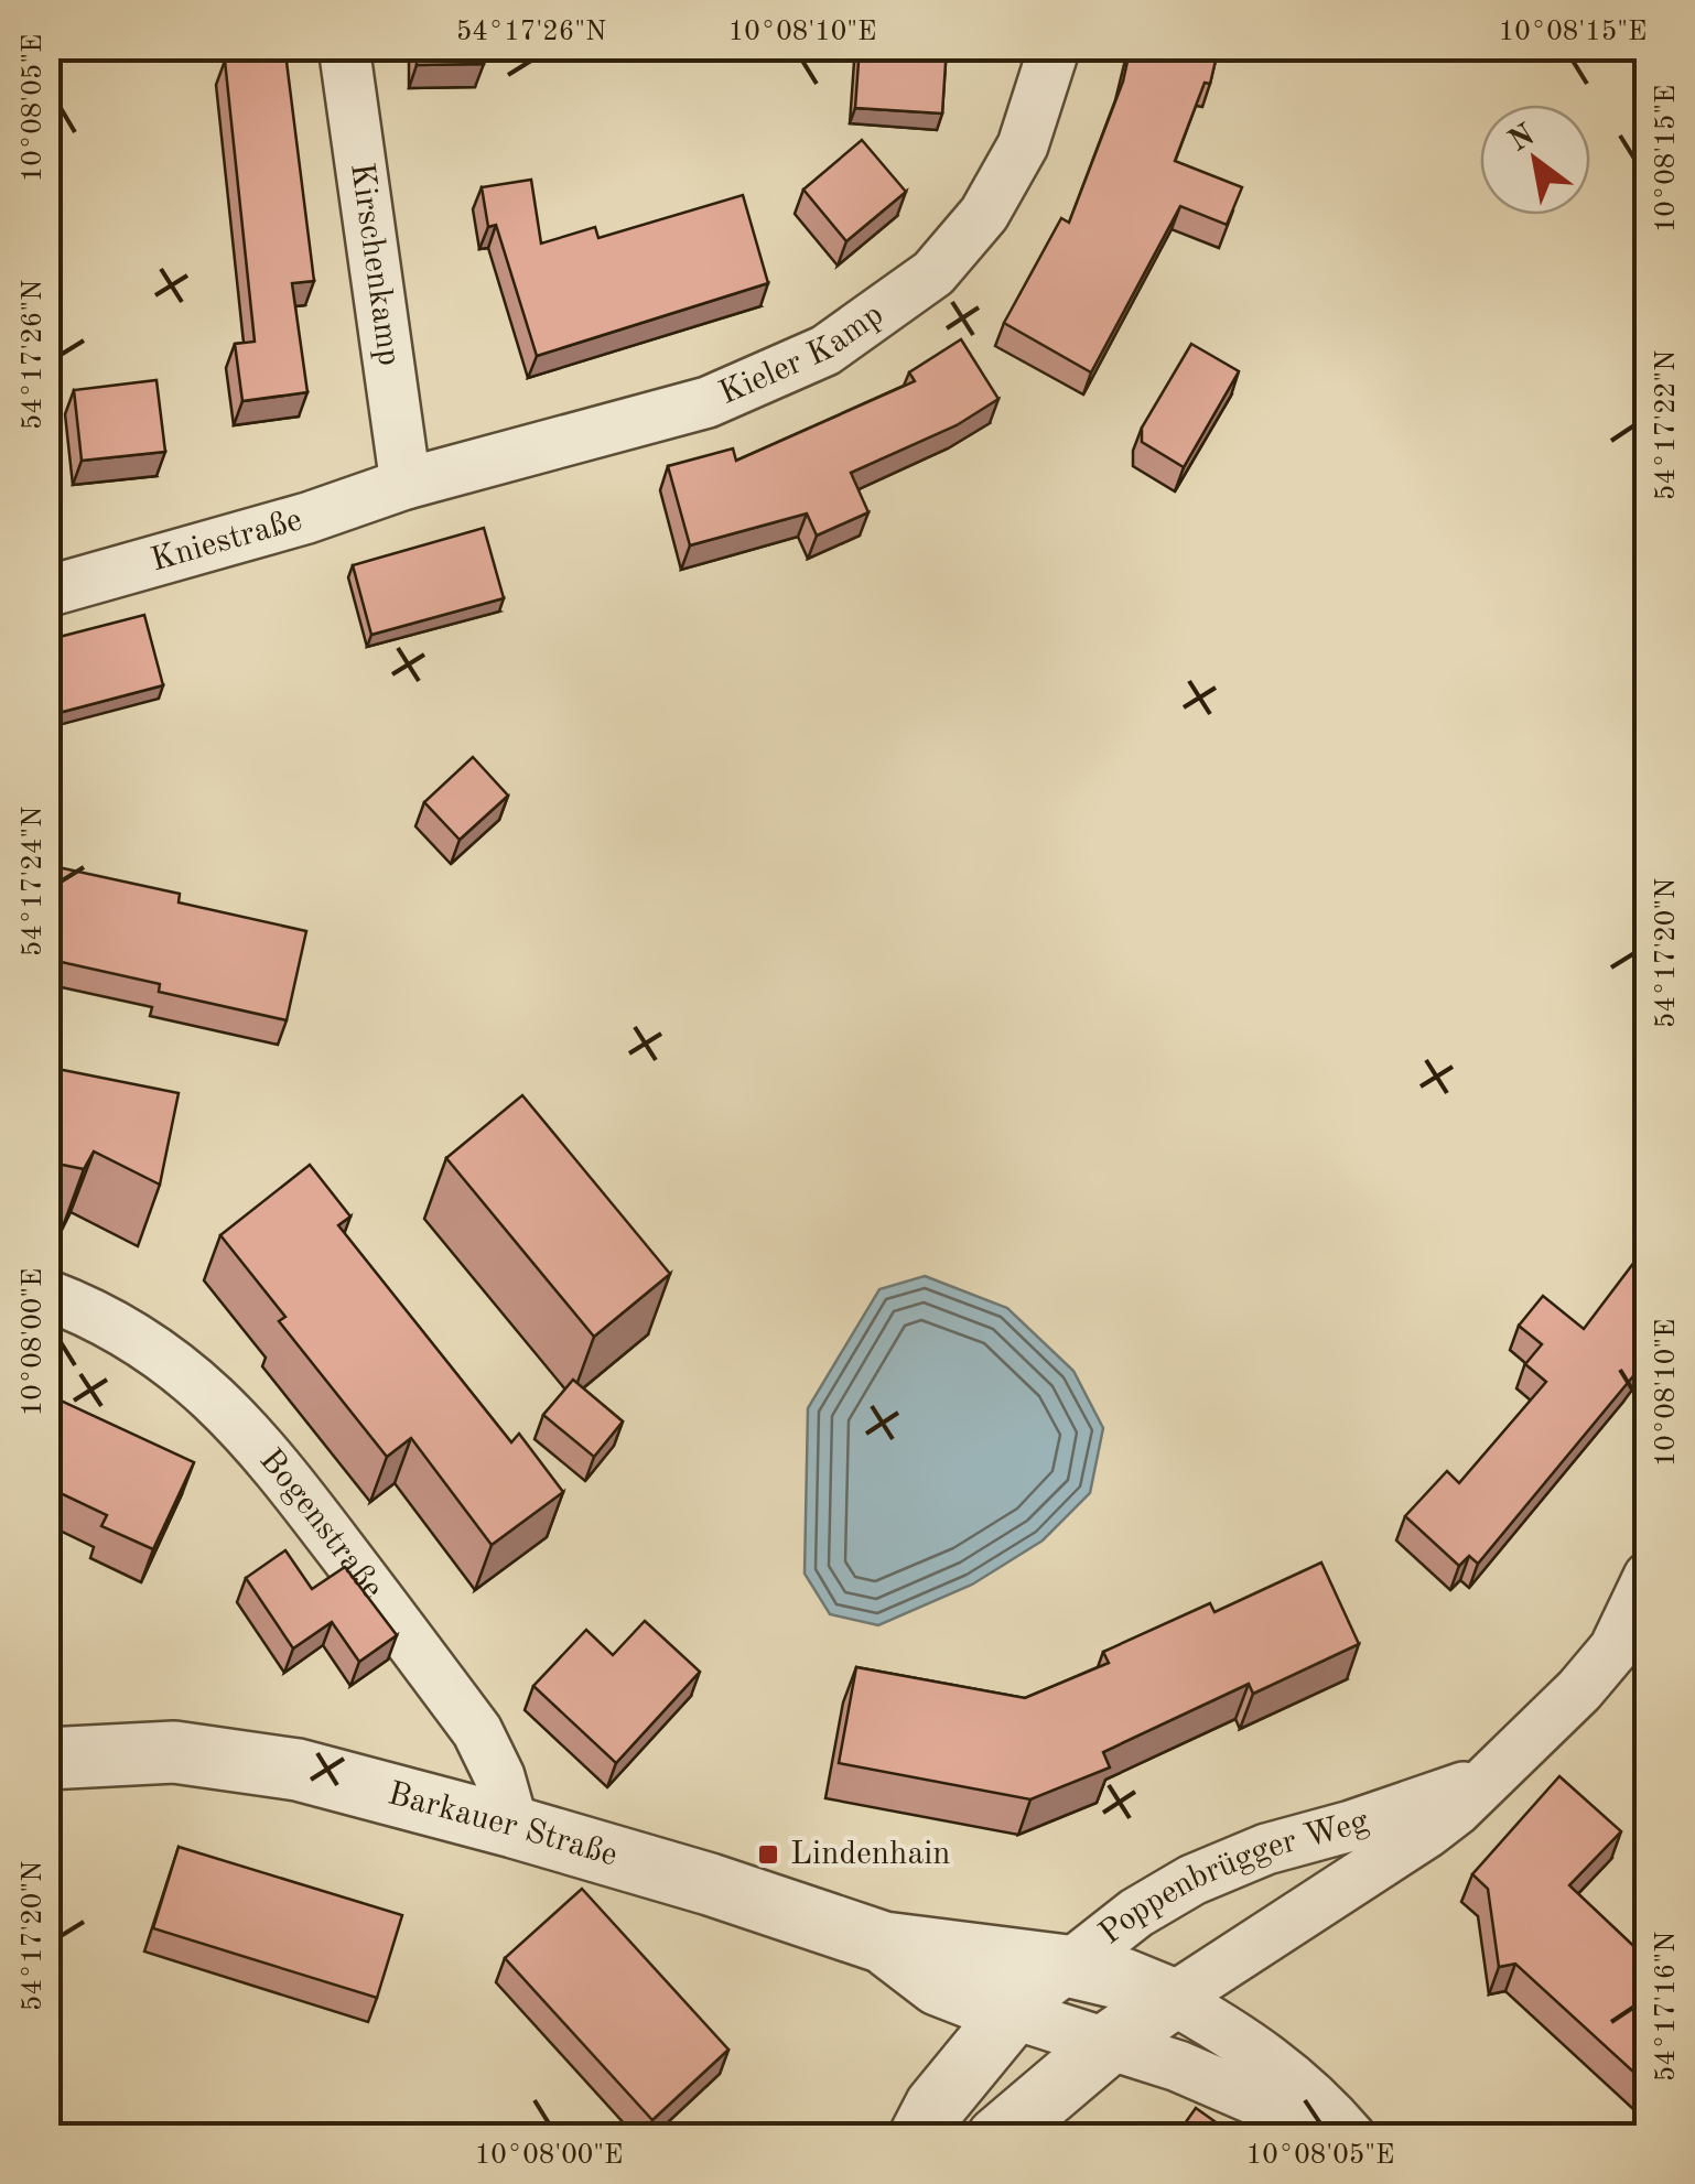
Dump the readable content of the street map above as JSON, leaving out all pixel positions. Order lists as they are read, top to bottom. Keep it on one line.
{"streets":{"street":["Kirschenkamp","Kieler Kamp","Kniestraße","Bogenstraße","Barkauer Straße","Poppenbrügger Weg"]},"crossings":[["Kirschenkamp","Kieler Kamp"],["Kirschenkamp","Kniestraße"],["Kieler Kamp","Kniestraße"],["Bogenstraße","Barkauer Straße"],["Barkauer Straße","Poppenbrügger Weg"]],"places":{"transit":["Lindenhain"]},"north":"top left","coordinates":["54°17'26\"N","10°08'10\"E","10°08'15\"E","10°08'05\"E","54°17'22\"N","54°17'24\"N","54°17'20\"N","10°08'00\"E","54°17'16\"N"]}
